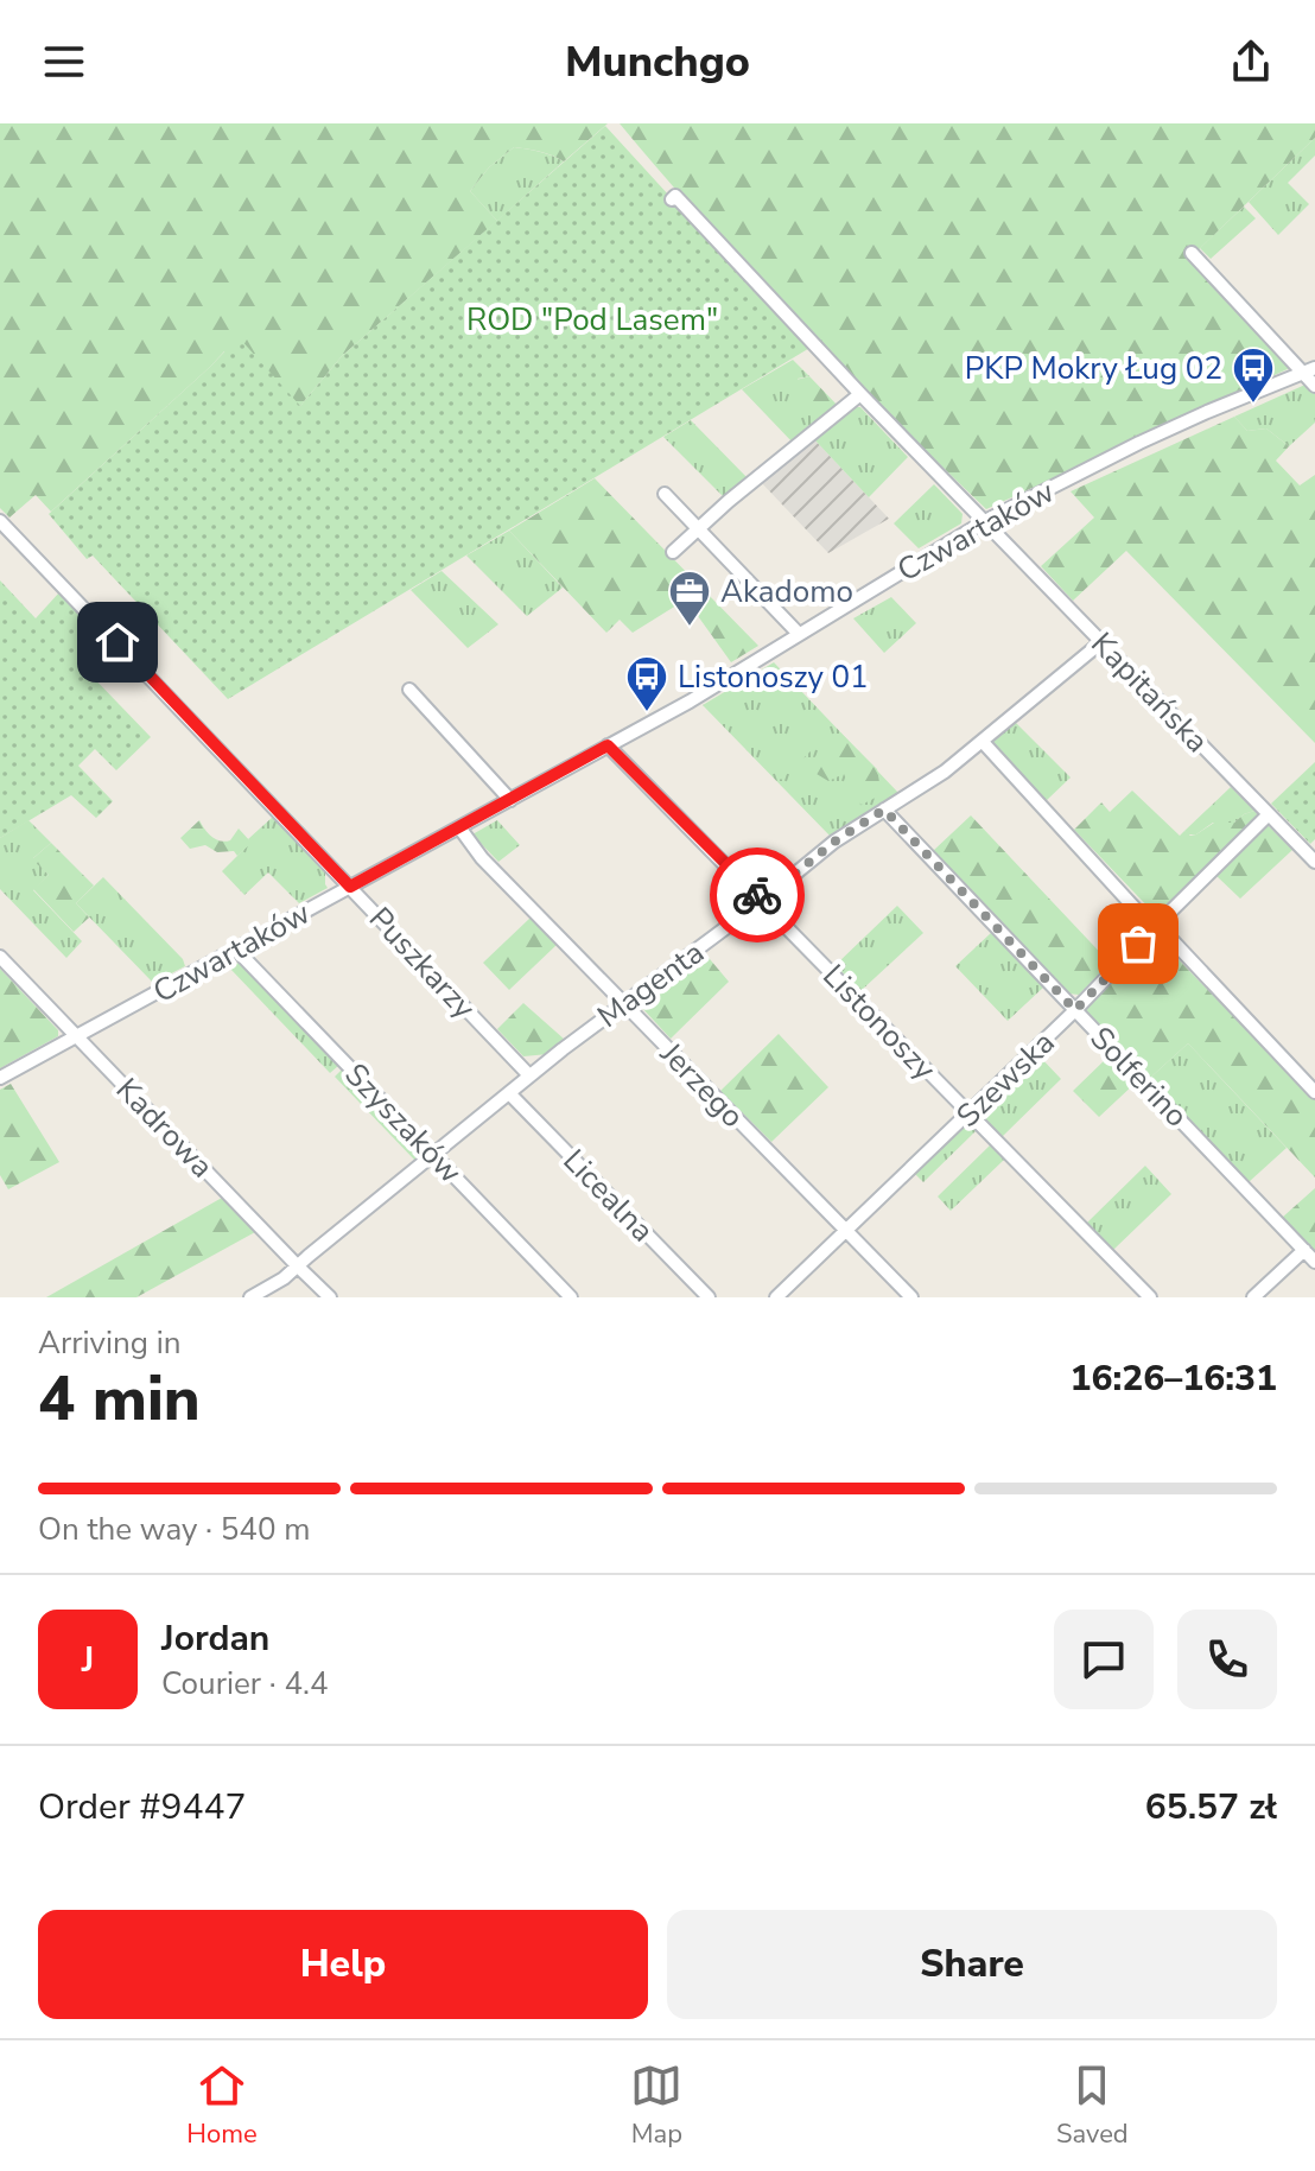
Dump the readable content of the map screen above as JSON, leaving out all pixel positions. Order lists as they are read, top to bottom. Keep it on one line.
{"streets":{"street":["Czwartaków","Kapitańska","Puszkarzy","Magenta","Listonoszy","Solferino","Szewska","Jerzego","Szyszaków","Kadrowa","Licealna"]},"crossings":[["Czwartaków","Kapitańska"],["Czwartaków","Puszkarzy"],["Czwartaków","Listonoszy"],["Czwartaków","Jerzego"],["Czwartaków","Szyszaków"],["Czwartaków","Kadrowa"],["Kapitańska","Magenta"],["Kapitańska","Szewska"],["Puszkarzy","Magenta"],["Magenta","Listonoszy"],["Magenta","Solferino"],["Magenta","Jerzego"],["Magenta","Szyszaków"],["Magenta","Kadrowa"],["Magenta","Licealna"],["Listonoszy","Szewska"],["Solferino","Szewska"],["Szewska","Jerzego"]],"parks":["ROD \"Pod Lasem\""],"places":{"bus stop":["PKP Mokry Ług 02","Listonoszy 01"],"office":["Akadomo"]},"page":{"header":"Munchgo","heading":["4 min","Arriving in","16:26–16:31"],"panel":["Jordan","Courier · 4.4","Order #9447","65.57 zł"],"bar":"On the way · 540 m","round":"J","buttons":["Help","Share"],"tabs":["Home","Map","Saved"]}}
